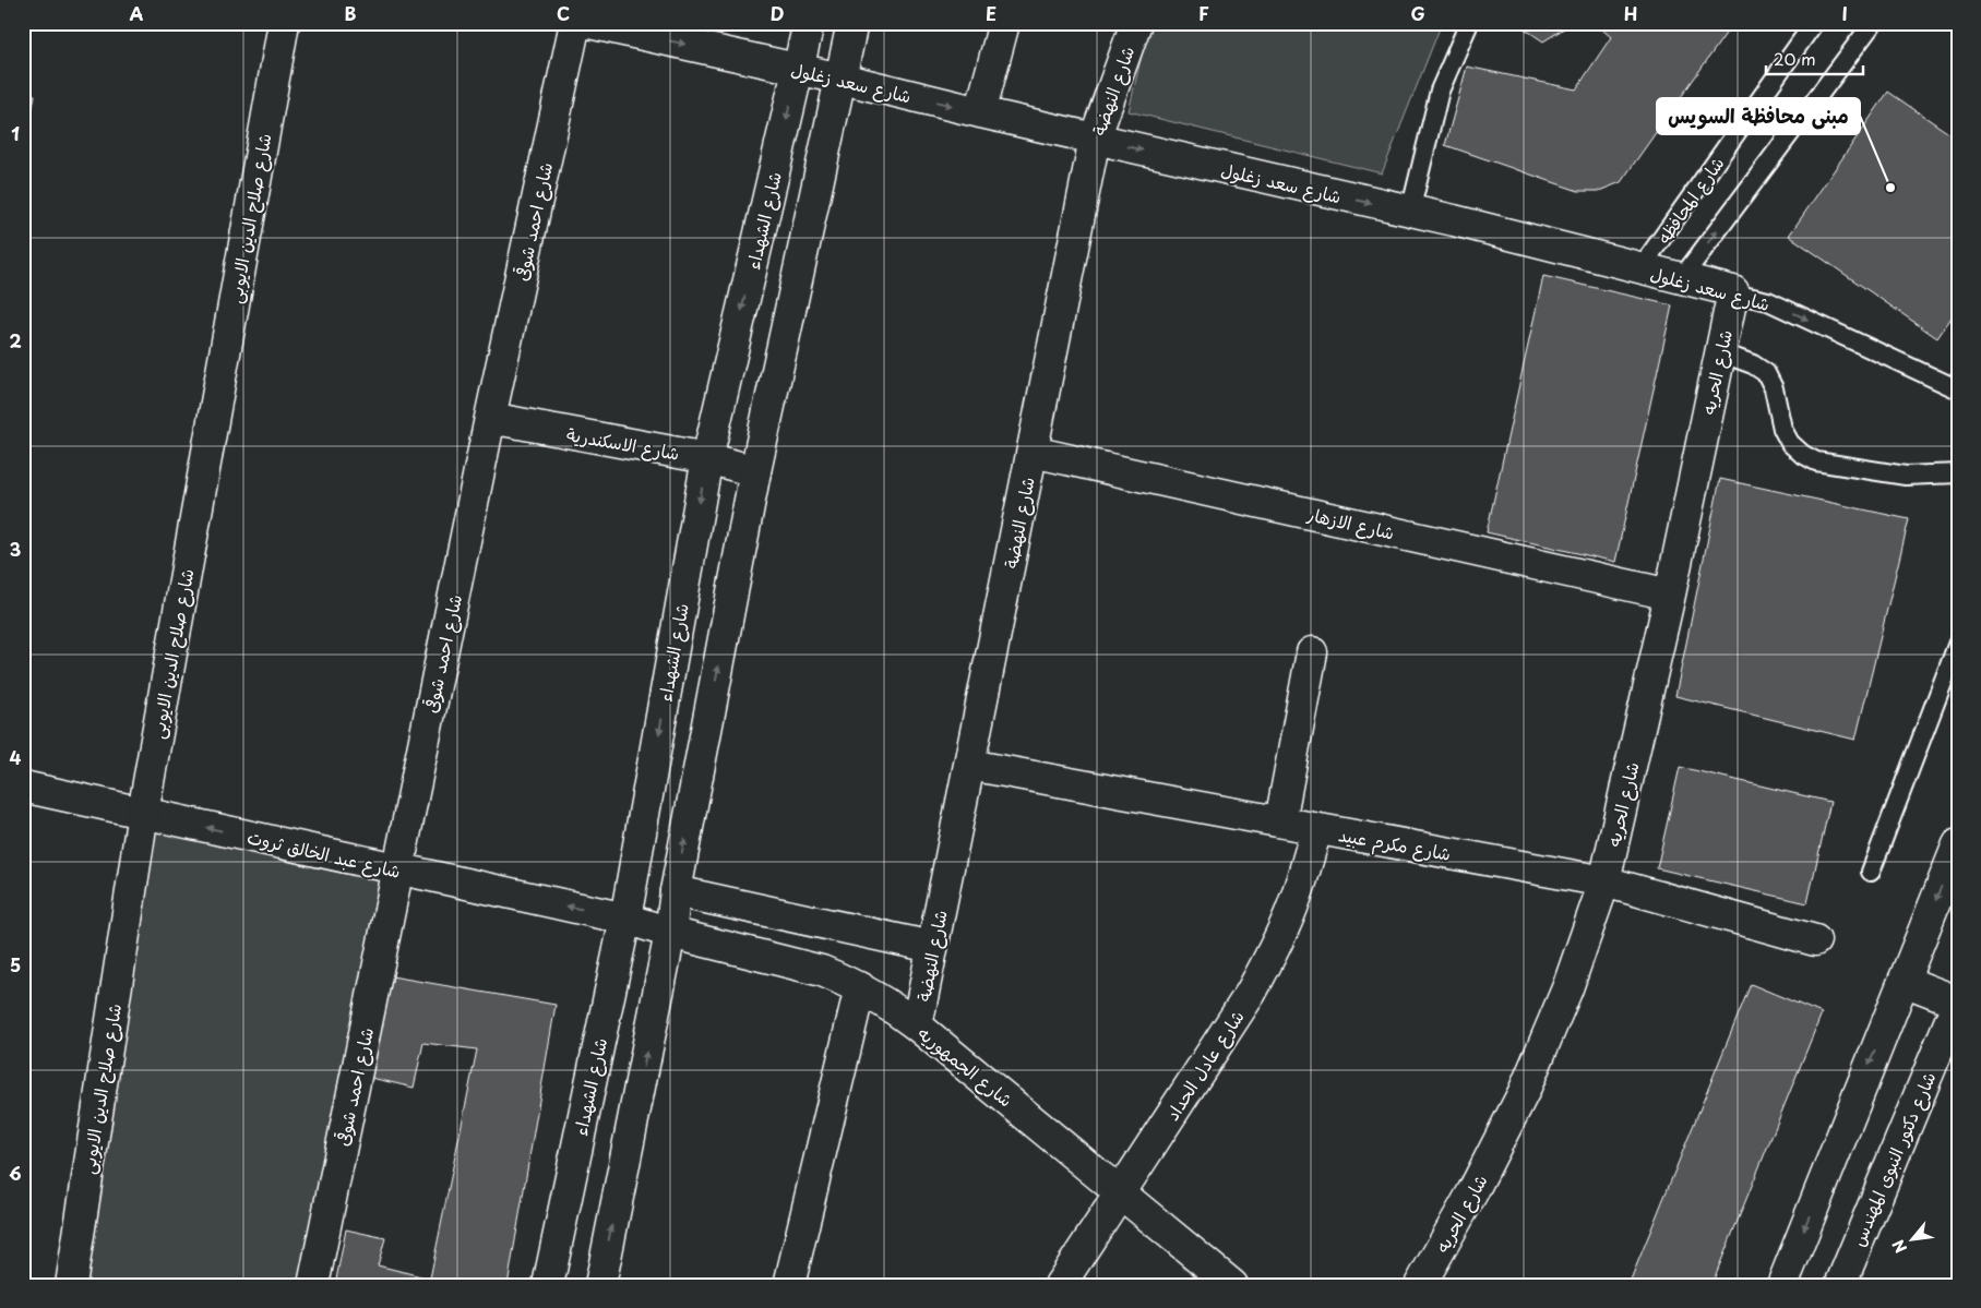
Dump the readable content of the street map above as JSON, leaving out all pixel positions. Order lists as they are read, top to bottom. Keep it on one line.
{"streets":{"street":["شارع سعد زغلول","شارع النهضة","شارع صلاح الدين الايوبى","شارع الشهداء","شارع احمد شوقى","شارع الحريه","شارع الاسكندرية","شارع الازهار","شارع مكرم عبيد","شارع عبد الخالق ثروت","شارع عادل الحداد","شارع الجمهوريه","شارع دكتور النبوى المهندس"],"lane":["شارع المحافظه"]},"crossings":[["شارع سعد زغلول","شارع النهضة"],["شارع سعد زغلول","شارع المحافظه"],["شارع سعد زغلول","شارع الشهداء"],["شارع سعد زغلول","شارع الحريه"],["شارع النهضة","شارع الازهار"],["شارع النهضة","شارع مكرم عبيد"],["شارع النهضة","شارع الجمهوريه"],["شارع صلاح الدين الايوبى","شارع عبد الخالق ثروت"],["شارع الشهداء","شارع الاسكندرية"],["شارع الشهداء","شارع عبد الخالق ثروت"],["شارع الشهداء","شارع الجمهوريه"],["شارع احمد شوقى","شارع الاسكندرية"],["شارع احمد شوقى","شارع عبد الخالق ثروت"],["شارع الحريه","شارع الازهار"],["شارع الحريه","شارع مكرم عبيد"],["شارع مكرم عبيد","شارع عادل الحداد"],["شارع عبد الخالق ثروت","شارع الجمهوريه"],["شارع عادل الحداد","شارع الجمهوريه"]],"one_way":["شارع سعد زغلول","شارع عبد الخالق ثروت"],"places":["مبنى محافظة السويس"],"scale_bar":"20 m","north":"bottom left","grid":{"columns":["A","B","C","D","E","F","G","H","I"],"rows":["1","2","3","4","5","6"]}}
